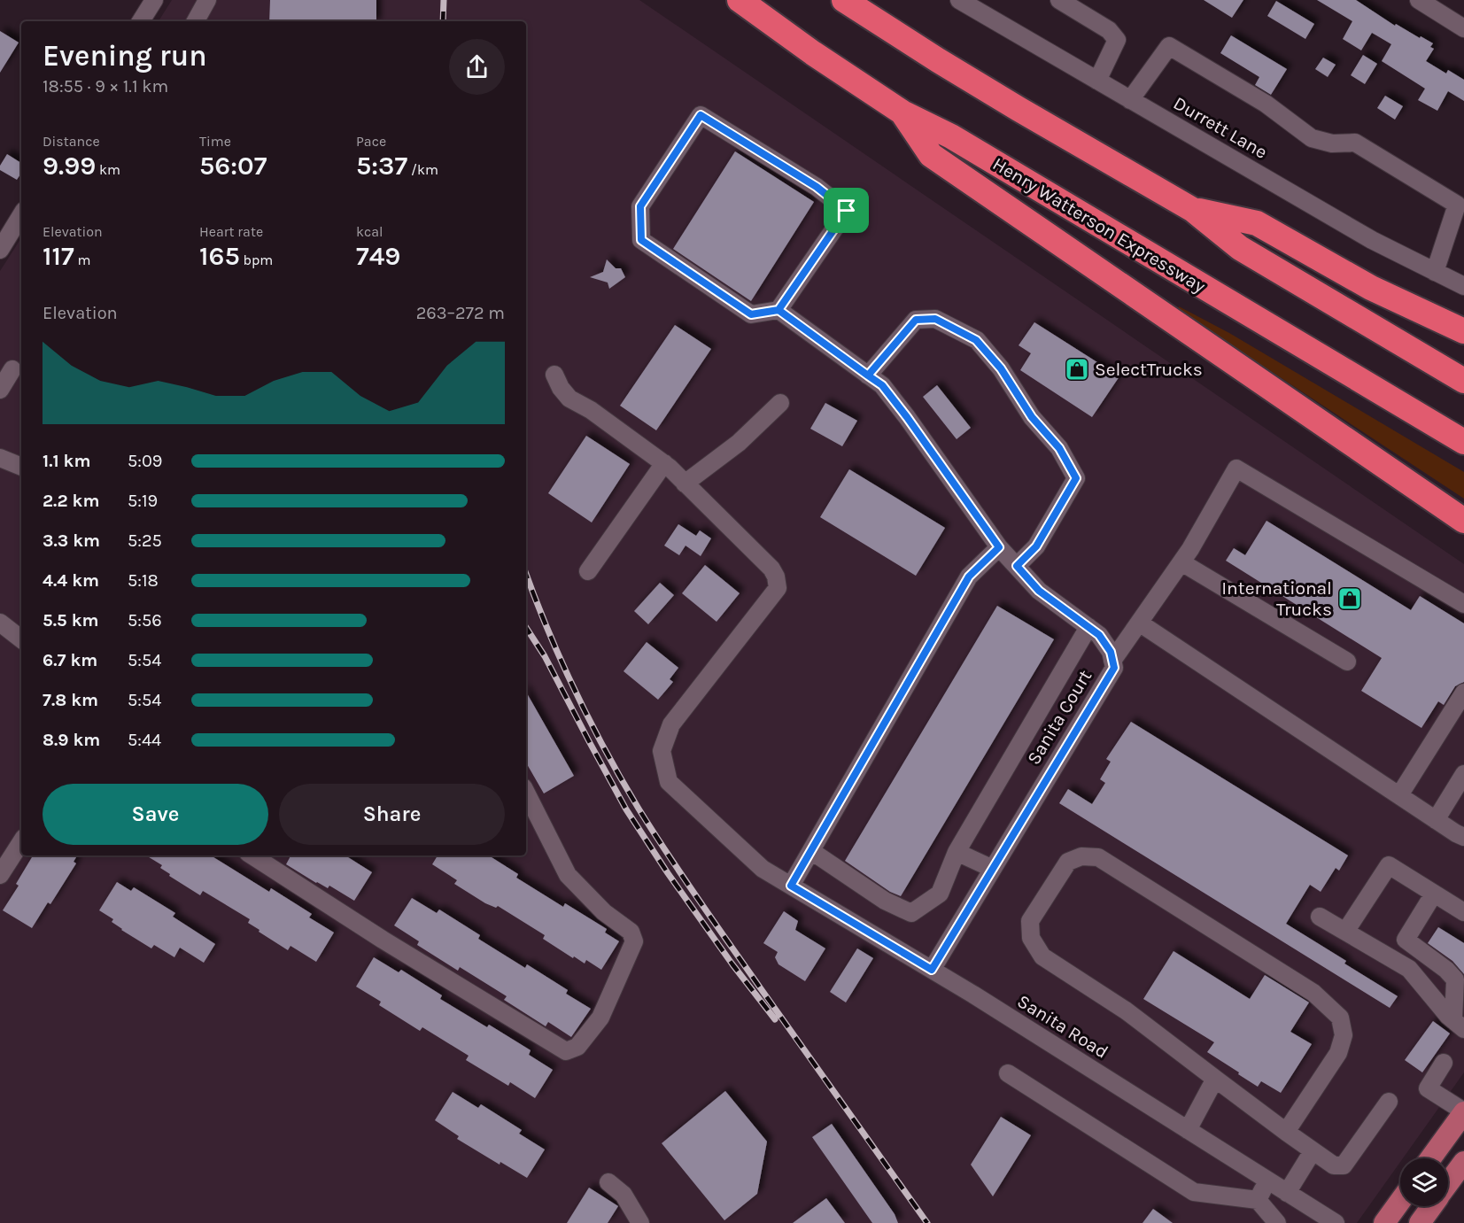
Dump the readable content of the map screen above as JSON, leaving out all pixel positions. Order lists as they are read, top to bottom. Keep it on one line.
{"streets":{"highway":["Henry Watterson Expressway"],"street":["Durrett Lane","Sanita Court","Sanita Road"]},"crossings":[["Sanita Court","Sanita Road"]],"places":{"shop":["SelectTrucks","International Trucks"]},"page":{"heading":["Evening run","18:55 · 9 × 1.1 km"],"stats":[["Distance","9.99 km"],["Time","56:07"],["Pace","5:37 /km"],["Elevation","117 m"],["Heart rate","165 bpm"],["kcal","749"]],"chart":["Elevation","263–272 m"],"list":[{"name":"1.1 km","note":"5:09"},{"name":"2.2 km","note":"5:19"},{"name":"3.3 km","note":"5:25"},{"name":"4.4 km","note":"5:18"},{"name":"5.5 km","note":"5:56"},{"name":"6.7 km","note":"5:54"},{"name":"7.8 km","note":"5:54"},{"name":"8.9 km","note":"5:44"}],"buttons":["Save","Share"]}}
